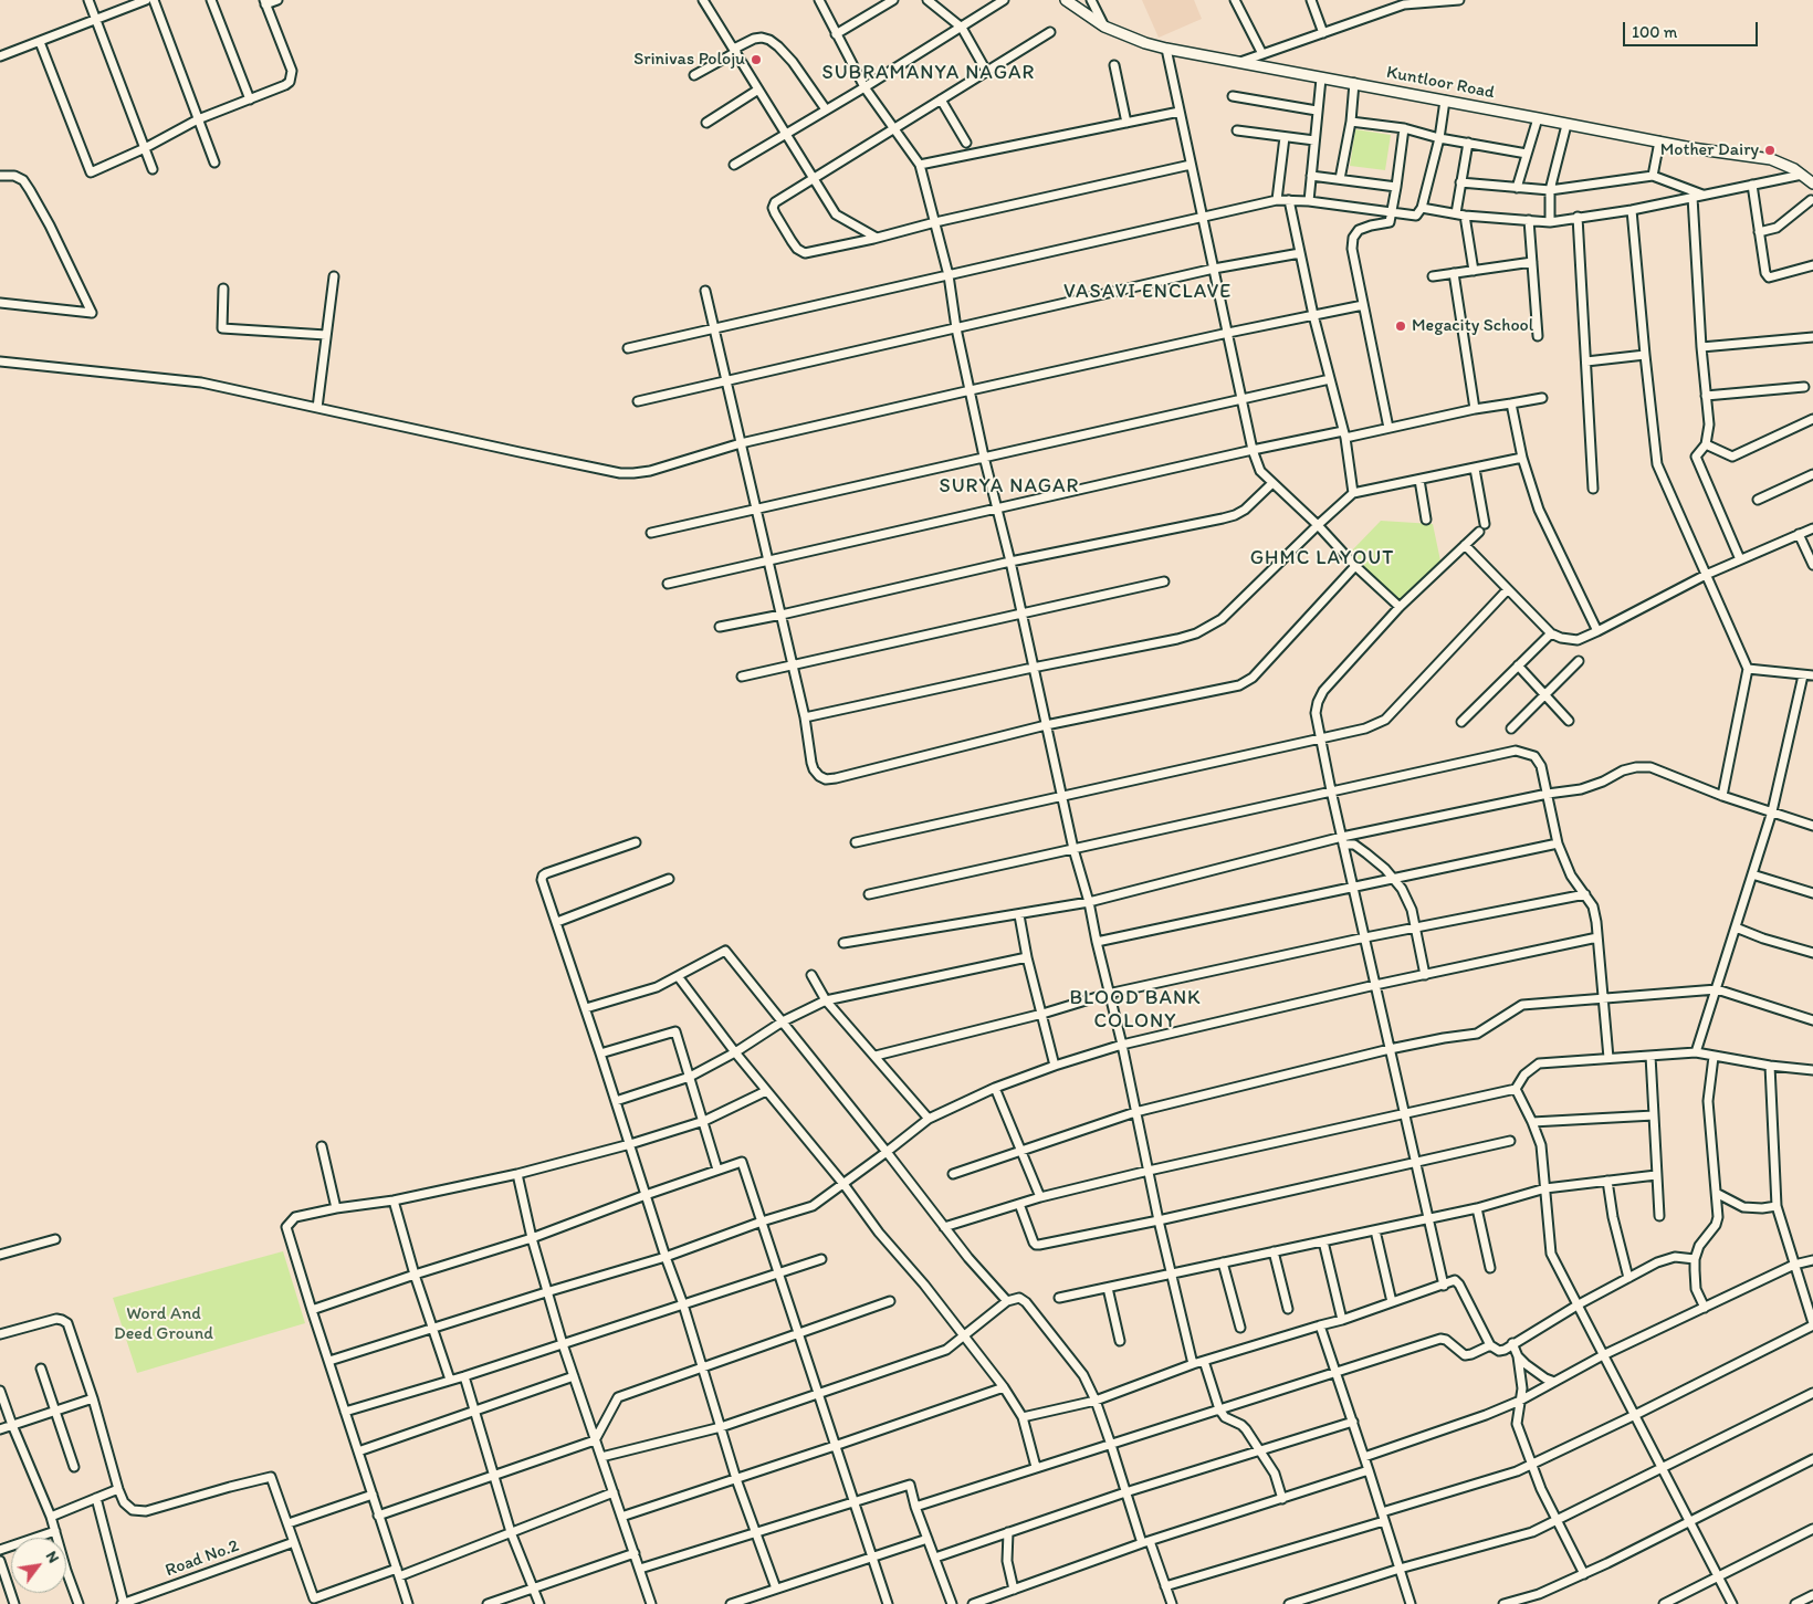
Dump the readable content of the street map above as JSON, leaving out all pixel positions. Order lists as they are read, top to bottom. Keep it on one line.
{"streets":{"street":["Kuntloor Road","Road No.2"]},"districts":["SUBRAMANYA NAGAR","VASAVI ENCLAVE","SURYA NAGAR","GHMC LAYOUT","BLOOD BANK COLONY"],"parks":["Word And Deed Ground"],"places":["Srinivas Poloju","Mother Dairy","Megacity School"],"scale_bar":"100 m","north":"top right"}
